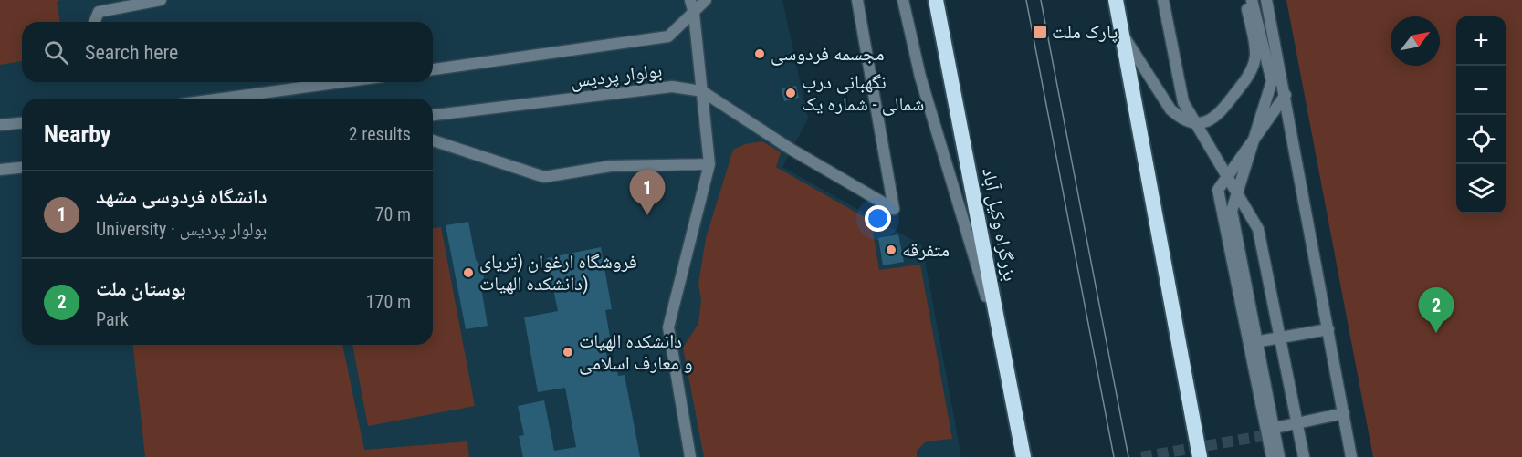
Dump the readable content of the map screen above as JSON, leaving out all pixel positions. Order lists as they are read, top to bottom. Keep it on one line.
{"streets":{"highway":["بزرگراه وکیل آباد"],"street":["بولوار پردیس"]},"places":{"transit":["پارک ملت"],"other":["مجسمه فردوسی","نگهبانی درب شمالی - شماره یک","متفرقه","فروشگاه ارغوان (تریای دانشکده الهیات)","دانشکده الهیات و معارف اسلامی"]},"north":"top right","page":{"map_buttons":["+","−"],"search":"Search here","heading":["Nearby","2 results"],"pins":["1","2"],"list":[{"mark":"1","name":"دانشگاه فردوسی مشهد","note":"University · بولوار پردیس","value":"70 m"},{"mark":"2","name":"بوستان ملت","note":"Park","value":"170 m"}]}}
